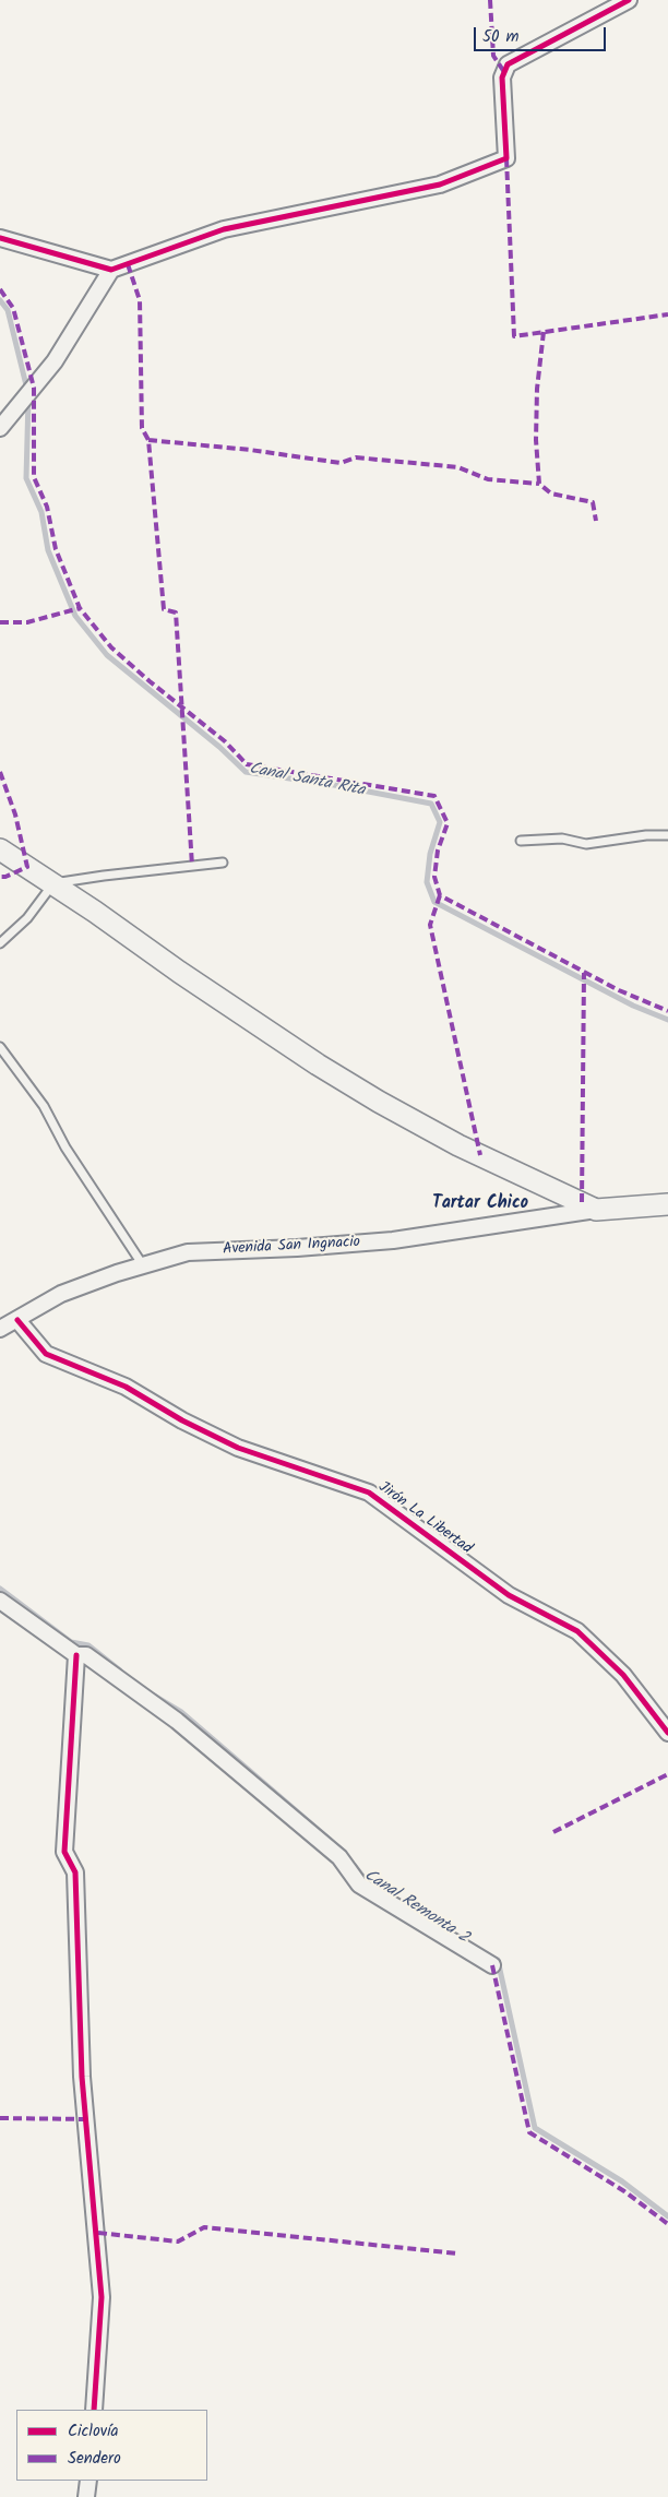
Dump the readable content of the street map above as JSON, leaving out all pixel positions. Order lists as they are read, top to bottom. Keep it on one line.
{"streets":{"street":["Avenida San Ingnacio","Jirón La Libertad"]},"crossings":[["Avenida San Ingnacio","Jirón La Libertad"]],"districts":["Tartar Chico"],"water":["Canal Santa Rita","Canal Remonta 2"],"legend":["Ciclovía","Sendero"],"scale_bar":"50 m"}
